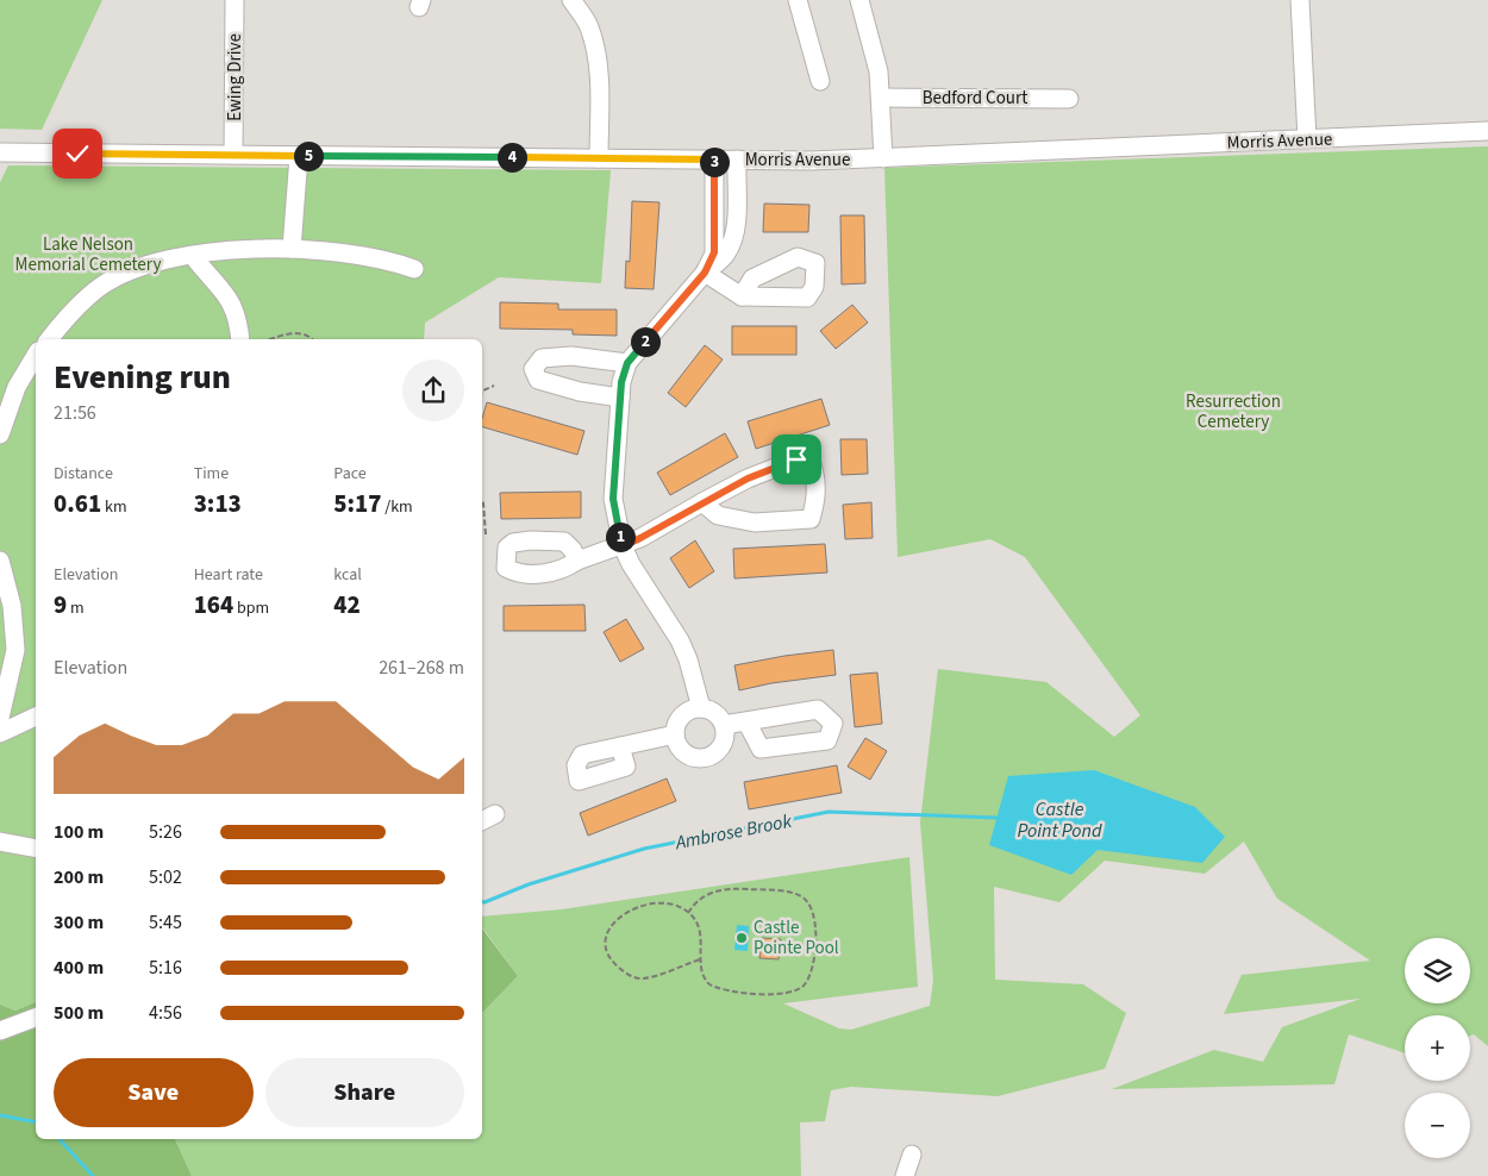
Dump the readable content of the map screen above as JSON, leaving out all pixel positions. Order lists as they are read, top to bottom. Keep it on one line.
{"streets":{"street":["Ewing Drive","Bedford Court","Morris Avenue"]},"crossings":[["Ewing Drive","Morris Avenue"]],"water":["Castle Point Pond","Ambrose Brook"],"parks":["Lake Nelson Memorial Cemetery","Resurrection Cemetery"],"places":["Castle Pointe Pool"],"page":{"pins":["5","4","3","2","1"],"heading":["Evening run","21:56"],"stats":[["Distance","0.61 km"],["Time","3:13"],["Pace","5:17 /km"],["Elevation","9 m"],["Heart rate","164 bpm"],["kcal","42"]],"chart":["Elevation","261–268 m"],"list":[{"name":"100 m","note":"5:26"},{"name":"200 m","note":"5:02"},{"name":"300 m","note":"5:45"},{"name":"400 m","note":"5:16"},{"name":"500 m","note":"4:56"}],"map_buttons":["+","−"],"buttons":["Save","Share"]}}
